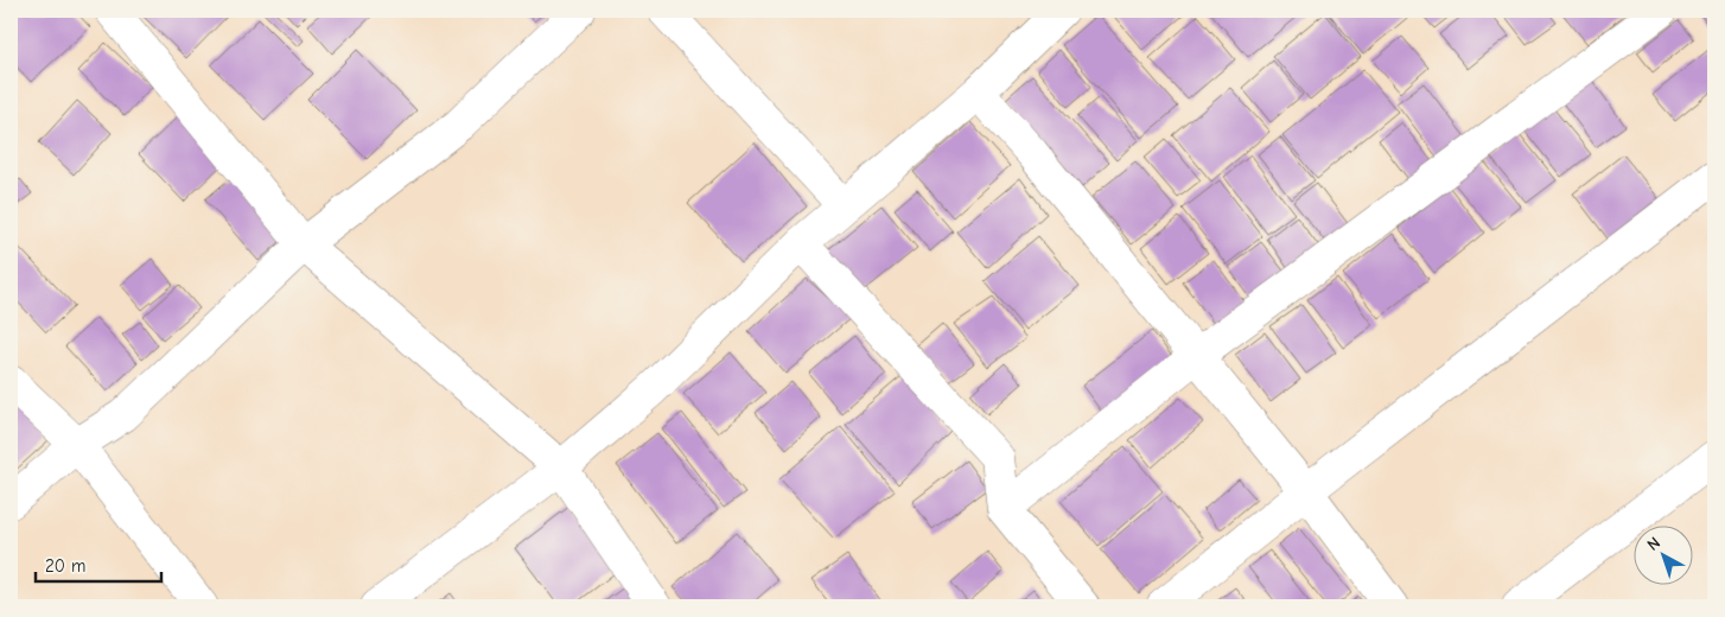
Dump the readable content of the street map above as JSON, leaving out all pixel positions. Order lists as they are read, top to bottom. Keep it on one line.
{"scale_bar":"20 m","north":"top left"}
